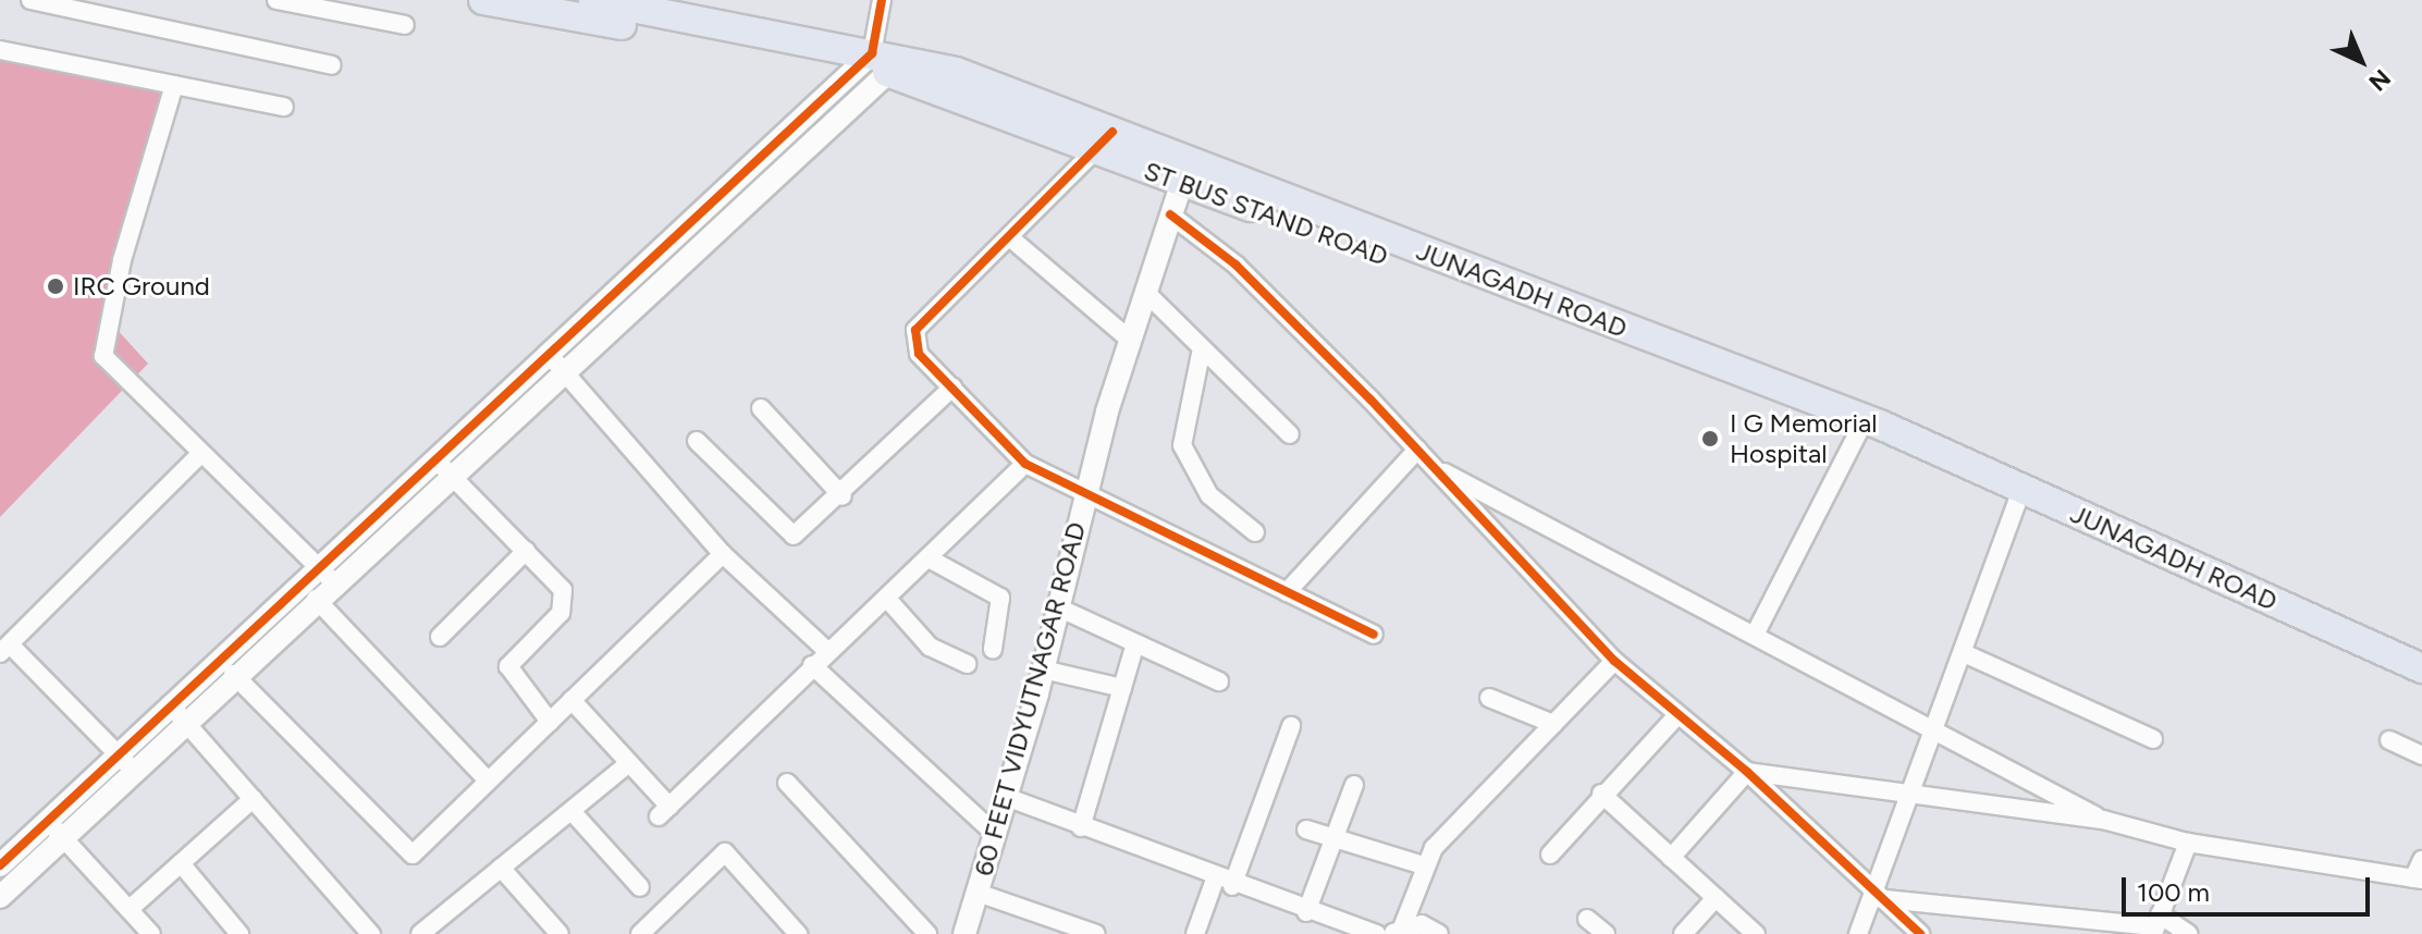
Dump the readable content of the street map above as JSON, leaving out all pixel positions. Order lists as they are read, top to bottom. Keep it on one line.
{"streets":{"main road":["ST BUS STAND ROAD","JUNAGADH ROAD"],"street":["60 FEET VIDYUTNAGAR ROAD"]},"crossings":[["ST BUS STAND ROAD","JUNAGADH ROAD"],["ST BUS STAND ROAD","60 FEET VIDYUTNAGAR ROAD"]],"places":["IRC Ground","I G Memorial Hospital"],"scale_bar":"100 m","north":"bottom right"}
